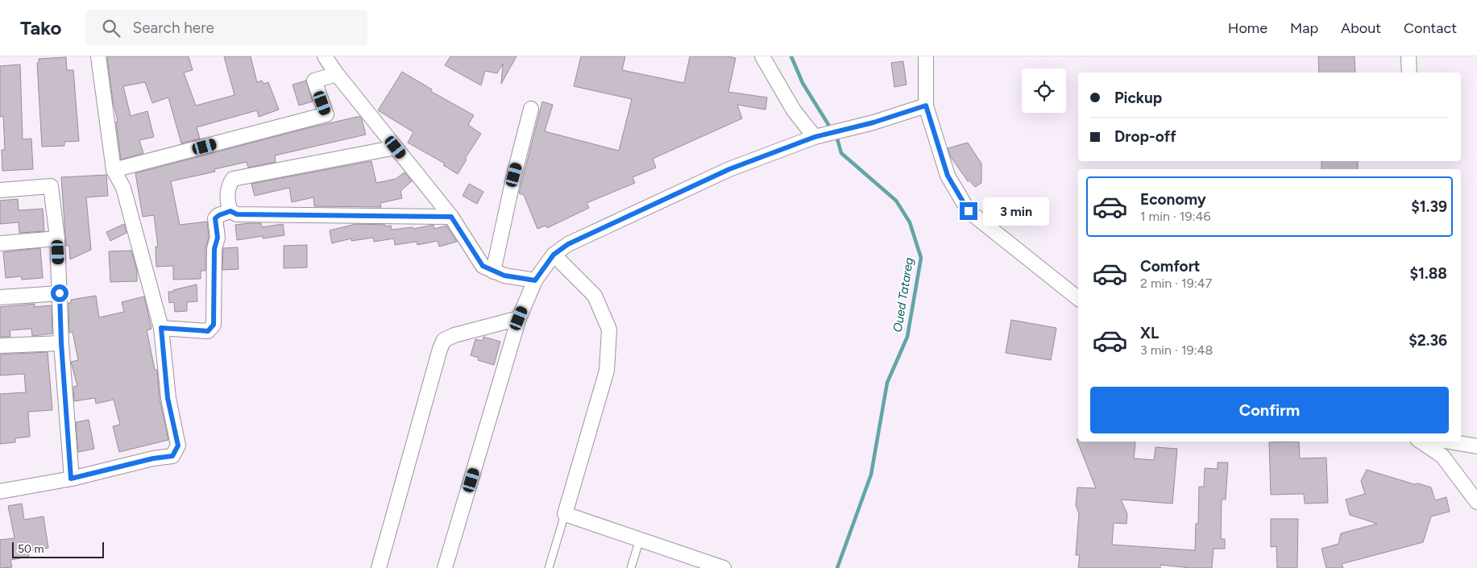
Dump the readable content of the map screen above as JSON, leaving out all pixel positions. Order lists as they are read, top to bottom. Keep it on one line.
{"water":["Oued Tatareg"],"scale_bar":"50 m","page":{"header":"Tako","search":"Search here","nav":["Home","Map","About","Contact"],"banner":["Pickup","Drop-off"],"list":[{"name":"Economy","note":"1 min · 19:46","value":"$1.39"},{"name":"Comfort","note":"2 min · 19:47","value":"$1.88"},{"name":"XL","note":"3 min · 19:48","value":"$2.36"}],"bubble":"3 min","buttons":"Confirm","scale":"50 m"}}
